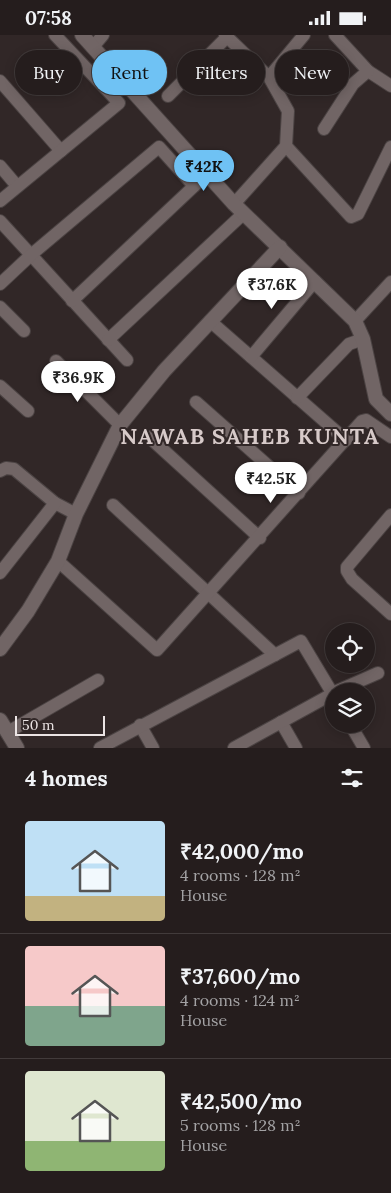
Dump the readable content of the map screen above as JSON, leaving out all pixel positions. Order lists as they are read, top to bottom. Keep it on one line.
{"districts":["NAWAB SAHEB KUNTA"],"scale_bar":"50 m","page":{"status":"07:58","chip":["Buy","Rent","Filters","New"],"price":["₹42K","₹37.6K","₹36.9K","₹42.5K"],"scale":"50 m","heading":"4 homes","list":[{"name":"₹42,000/mo","note":"4 rooms · 128 m² · House"},{"name":"₹37,600/mo","note":"4 rooms · 124 m² · House"},{"name":"₹42,500/mo","note":"5 rooms · 128 m² · House"}]}}
